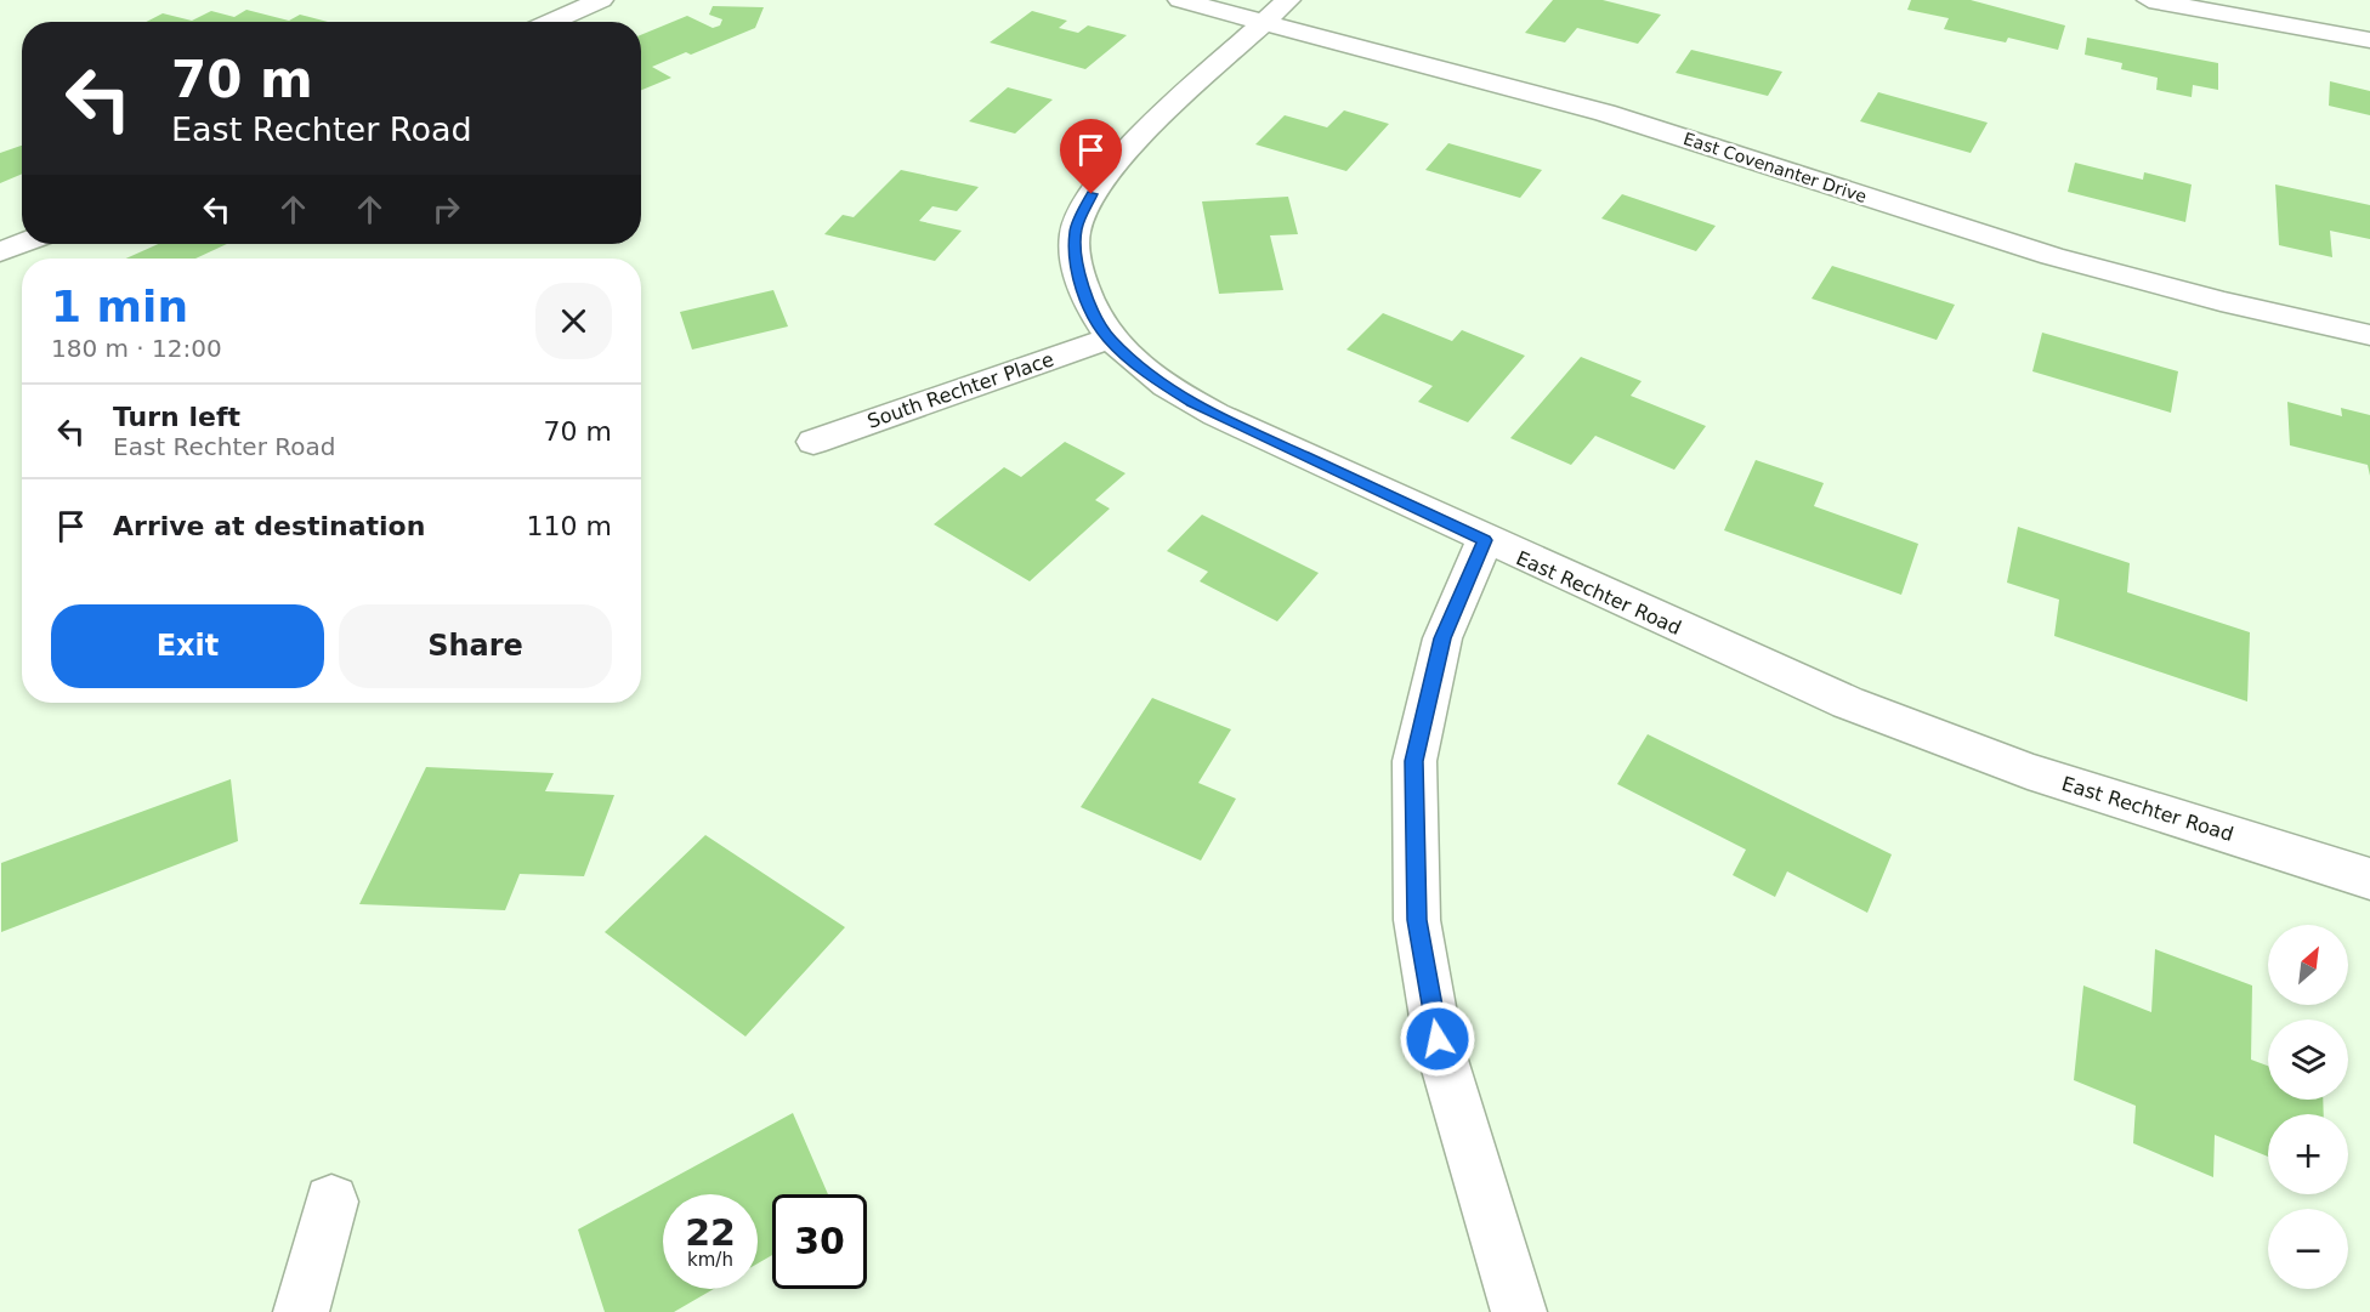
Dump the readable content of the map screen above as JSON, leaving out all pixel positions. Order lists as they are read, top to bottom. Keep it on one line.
{"streets":{"street":["East Covenanter Drive","South Rechter Place","East Rechter Road"]},"crossings":[["East Covenanter Drive","East Rechter Road"],["South Rechter Place","East Rechter Road"]],"north":"top right","page":{"turn":["70 m","East Rechter Road"],"heading":["1 min","180 m · 12:00"],"list":[{"name":"Turn left","note":"East Rechter Road","value":"70 m"},{"name":"Arrive at destination","value":"110 m"}],"buttons":["Exit","Share"],"map_buttons":["+","−"],"speed":"22 km/h","limit":"30"}}
